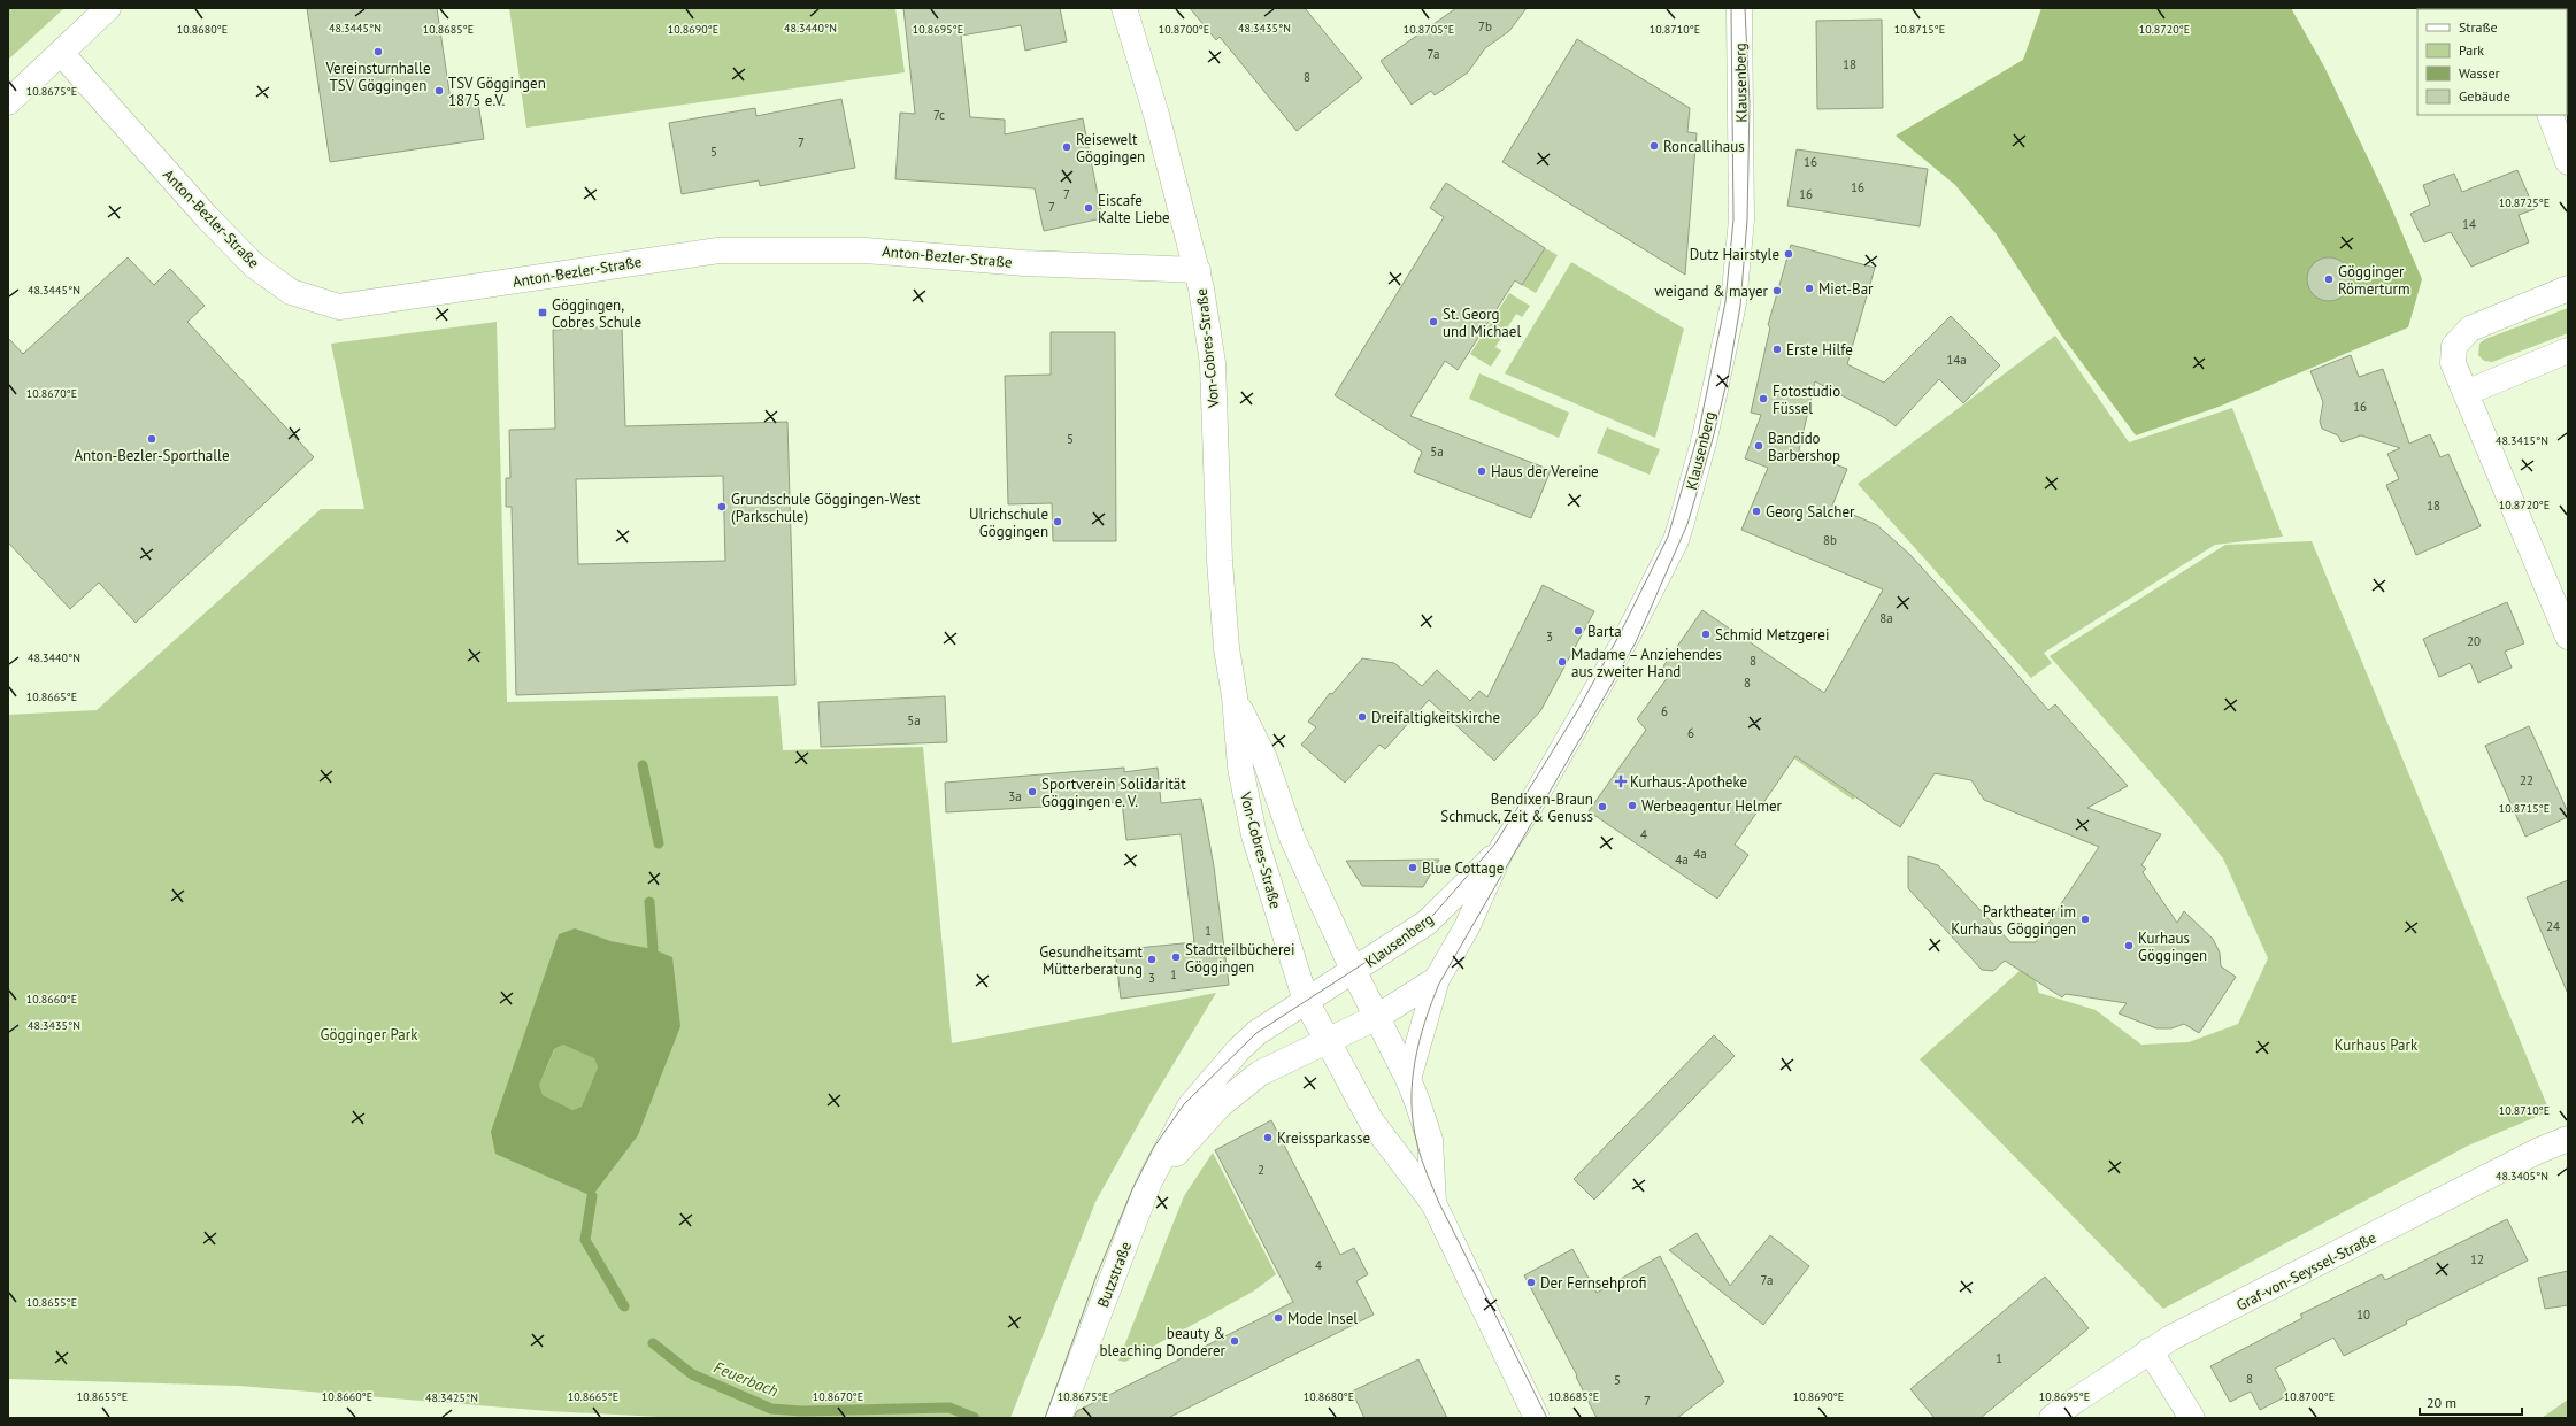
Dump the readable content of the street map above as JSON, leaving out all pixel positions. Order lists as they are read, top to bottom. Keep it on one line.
{"streets":{"street":["Klausenberg","Anton-Bezler-Straße","Von-Cobres-Straße","Graf-von-Seyssel-Straße","Butzstraße"]},"crossings":[["Klausenberg","Von-Cobres-Straße"],["Klausenberg","Butzstraße"],["Anton-Bezler-Straße","Von-Cobres-Straße"],["Von-Cobres-Straße","Butzstraße"]],"water":["Feuerbach"],"parks":["Gögginger Park","Kurhaus Park"],"places":{"other":["Vereinsturnhalle TSV Göggingen","TSV Göggingen 1875 e.V.","Roncallihaus","Reisewelt Göggingen","Eiscafe Kalte Liebe","Dutz Hairstyle","Gögginger Römerturm","Miet-Bar","weigand & mayer","St. Georg und Michael","Erste Hilfe","Fotostudio Füssel","Anton-Bezler-Sporthalle","Bandido Barbershop","Haus der Vereine","Grundschule Göggingen-West (Parkschule)","Georg Salcher","Ulrichschule Göggingen","Barta","Schmid Metzgerei","Madame – Anziehendes aus zweiter Hand","Dreifaltigkeitskirche","Sportverein Solidarität Göggingen e. V.","Werbeagentur Helmer","Bendixen-Braun Schmuck, Zeit & Genuss","Blue Cottage","Parktheater im Kurhaus Göggingen","Kurhaus Göggingen","Stadtteilbücherei Göggingen","Gesundheitsamt Mütterberatung","Kreissparkasse","Der Fernsehprofi","Mode Insel","beauty & bleaching Donderer"],"transit":["Göggingen, Cobres Schule"],"health":["Kurhaus-Apotheke"]},"house_numbers":["7b","7a","18","8","7c","7","5","16","16","7","16","7","14","14a","16","5","5a","18","8b","8a","3","20","8","8","6","5a","6","22","3a","4","4a","4a","24","1","1","3","2","12","4","7a","10","1","8","5","7"],"legend":["Straße","Park","Wasser","Gebäude"],"scale_bar":"20 m","coordinates":["48.3445°N","48.3440°N","48.3435°N","10.8710°E","10.8720°E","10.8680°E","10.8685°E","10.8690°E","10.8695°E","10.8700°E","10.8705°E","10.8715°E","10.8675°E","10.8725°E","10.8670°E","48.3415°N","10.8665°E","10.8660°E","48.3405°N","10.8655°E","48.3425°N"]}
